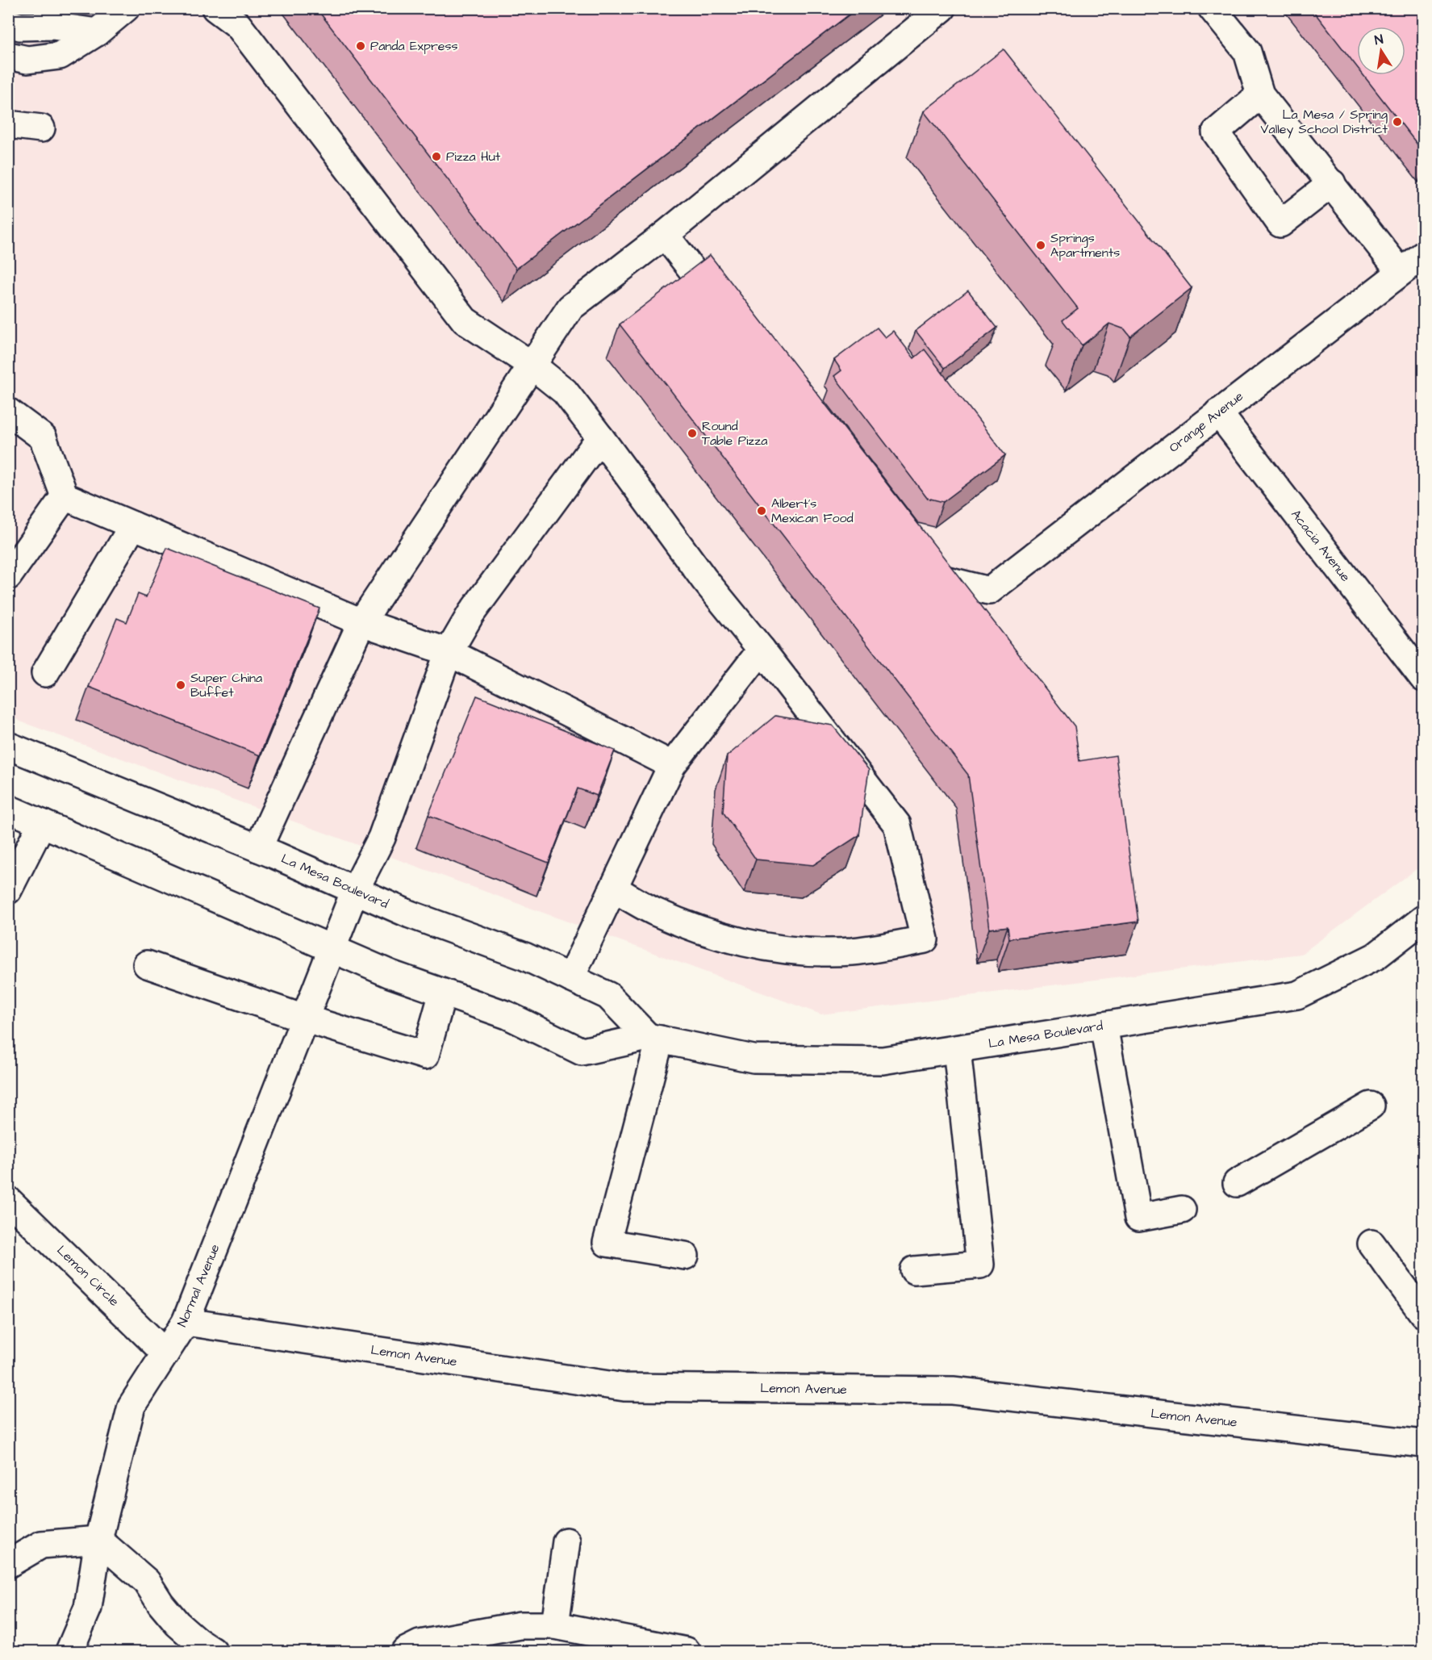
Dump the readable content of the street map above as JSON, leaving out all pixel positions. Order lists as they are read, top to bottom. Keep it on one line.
{"streets":{"street":["Orange Avenue","Acacia Avenue","La Mesa Boulevard","Lemon Circle","Normal Avenue","Lemon Avenue"]},"crossings":[["Orange Avenue","Acacia Avenue"],["La Mesa Boulevard","Normal Avenue"],["Lemon Circle","Normal Avenue"],["Normal Avenue","Lemon Avenue"]],"places":["Panda Express","La Mesa / Spring Valley School District","Pizza Hut","Springs Apartments","Round Table Pizza","Albert's Mexican Food","Super China Buffet"],"north":"top"}
